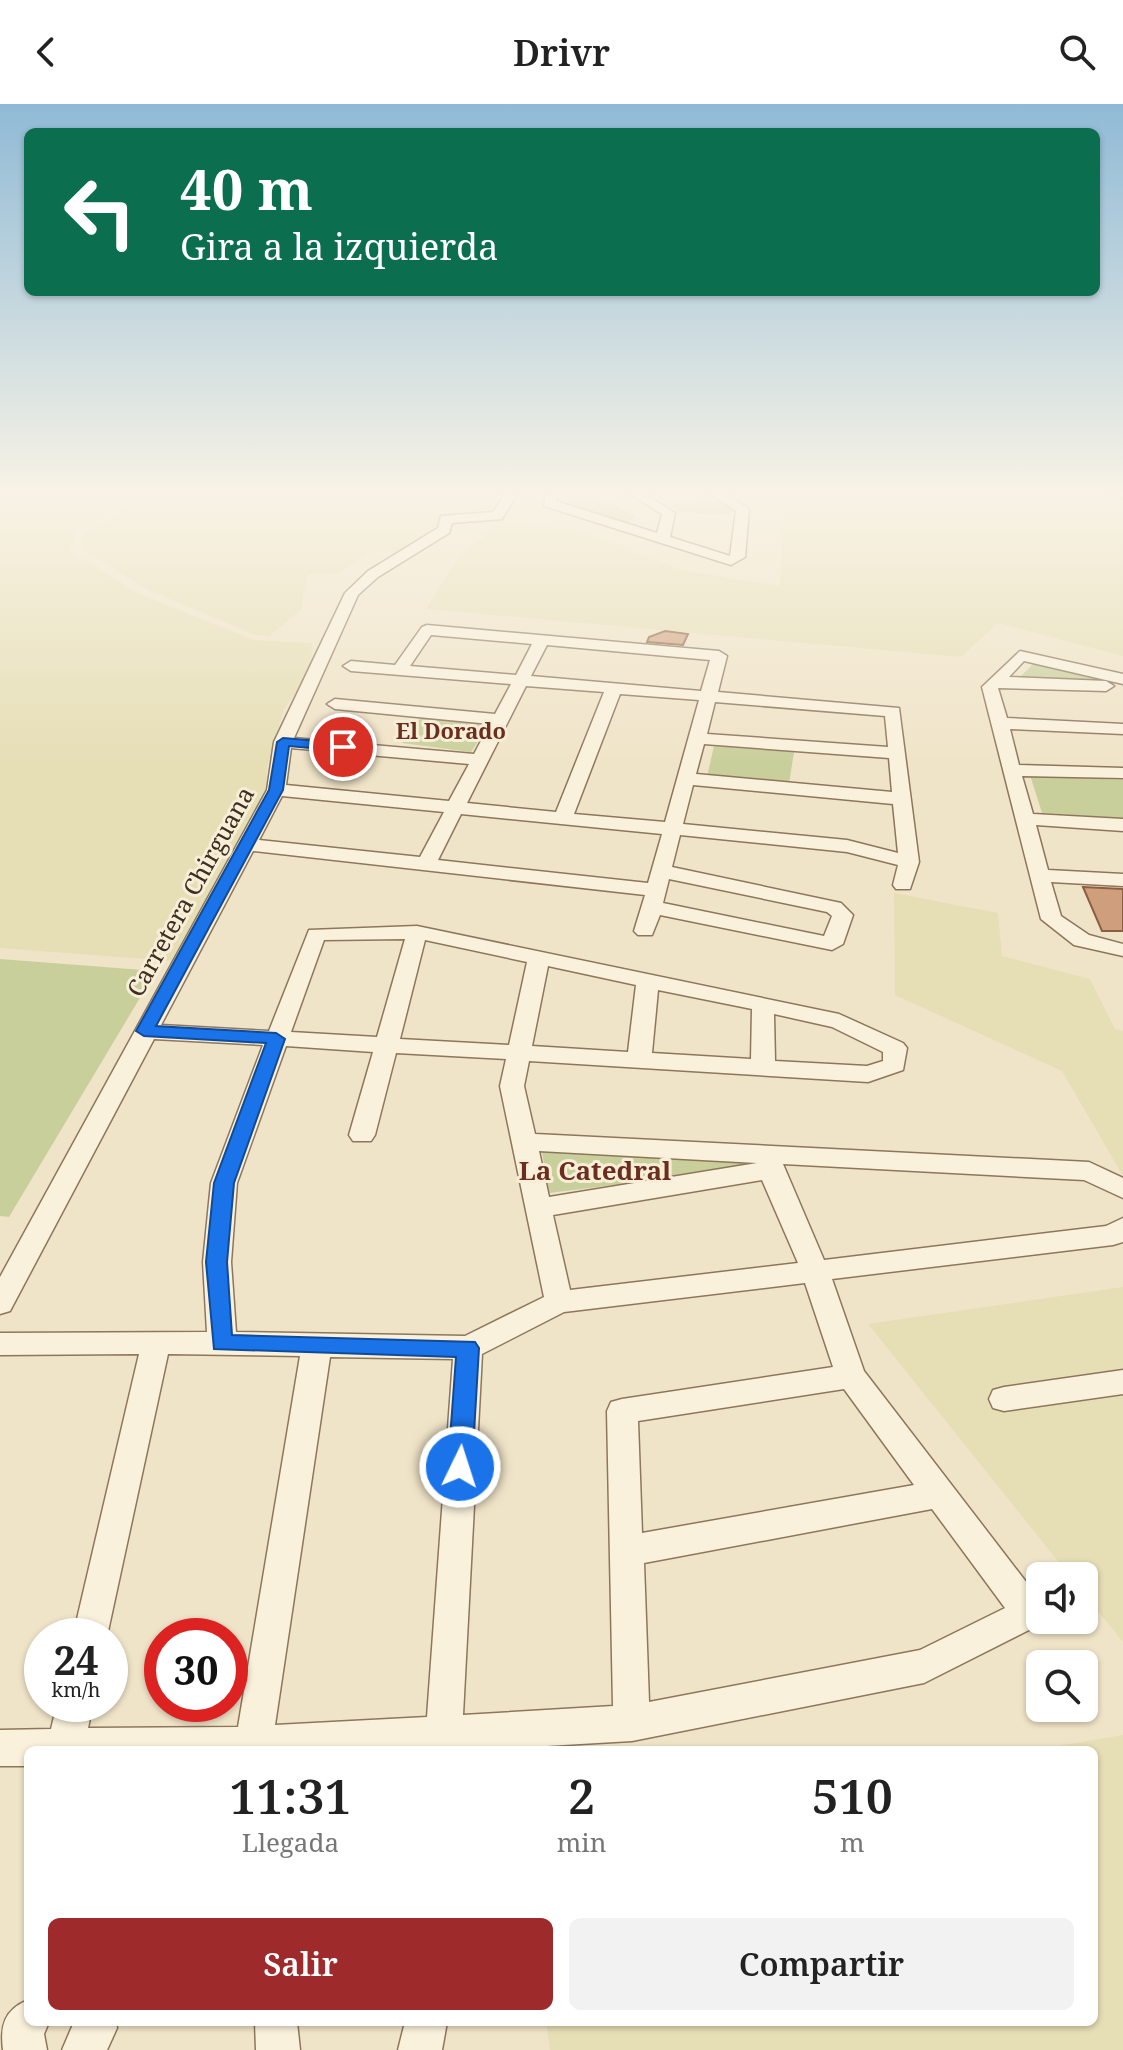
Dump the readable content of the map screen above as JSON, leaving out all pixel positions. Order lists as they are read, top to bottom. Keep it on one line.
{"streets":{"street":["Carretera Chirguana"]},"districts":["El Dorado","La Catedral"],"page":{"header":"Drivr","turn":["40 m","Gira a la izquierda"],"speed":"24 km/h","limit":"30","eta":["11:31","Llegada","2","min","510","m"],"buttons":["Salir","Compartir"]}}
